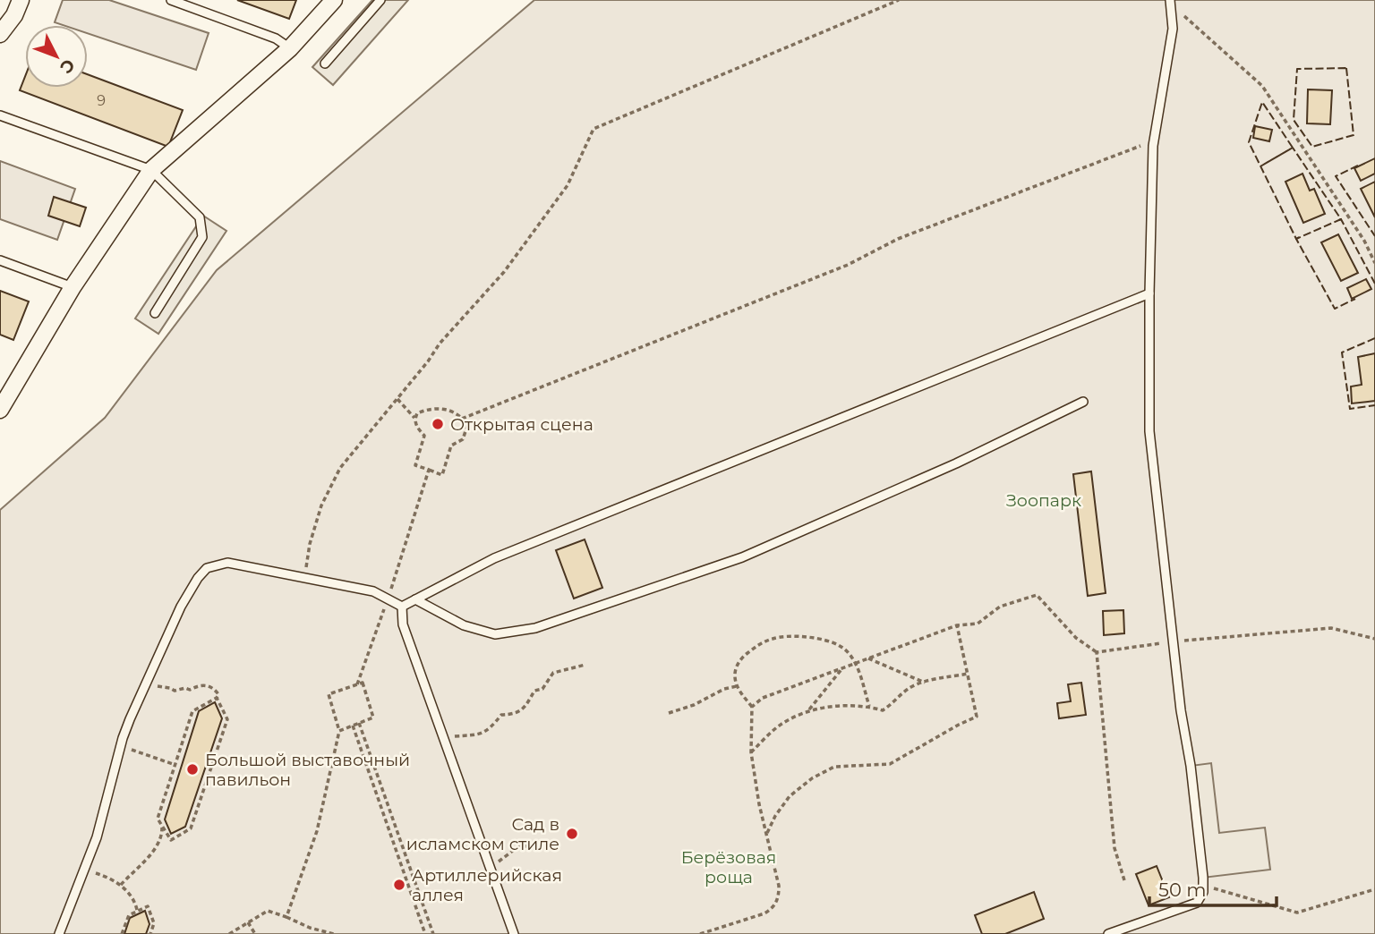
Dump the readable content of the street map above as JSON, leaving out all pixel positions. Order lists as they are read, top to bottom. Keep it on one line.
{"parks":["Зоопарк","Берёзовая роща"],"places":["Открытая сцена","Большой выставочный павильон","Сад в исламском стиле","Артиллерийская аллея"],"house_numbers":["9"],"scale_bar":"50 m","north":"bottom right"}
